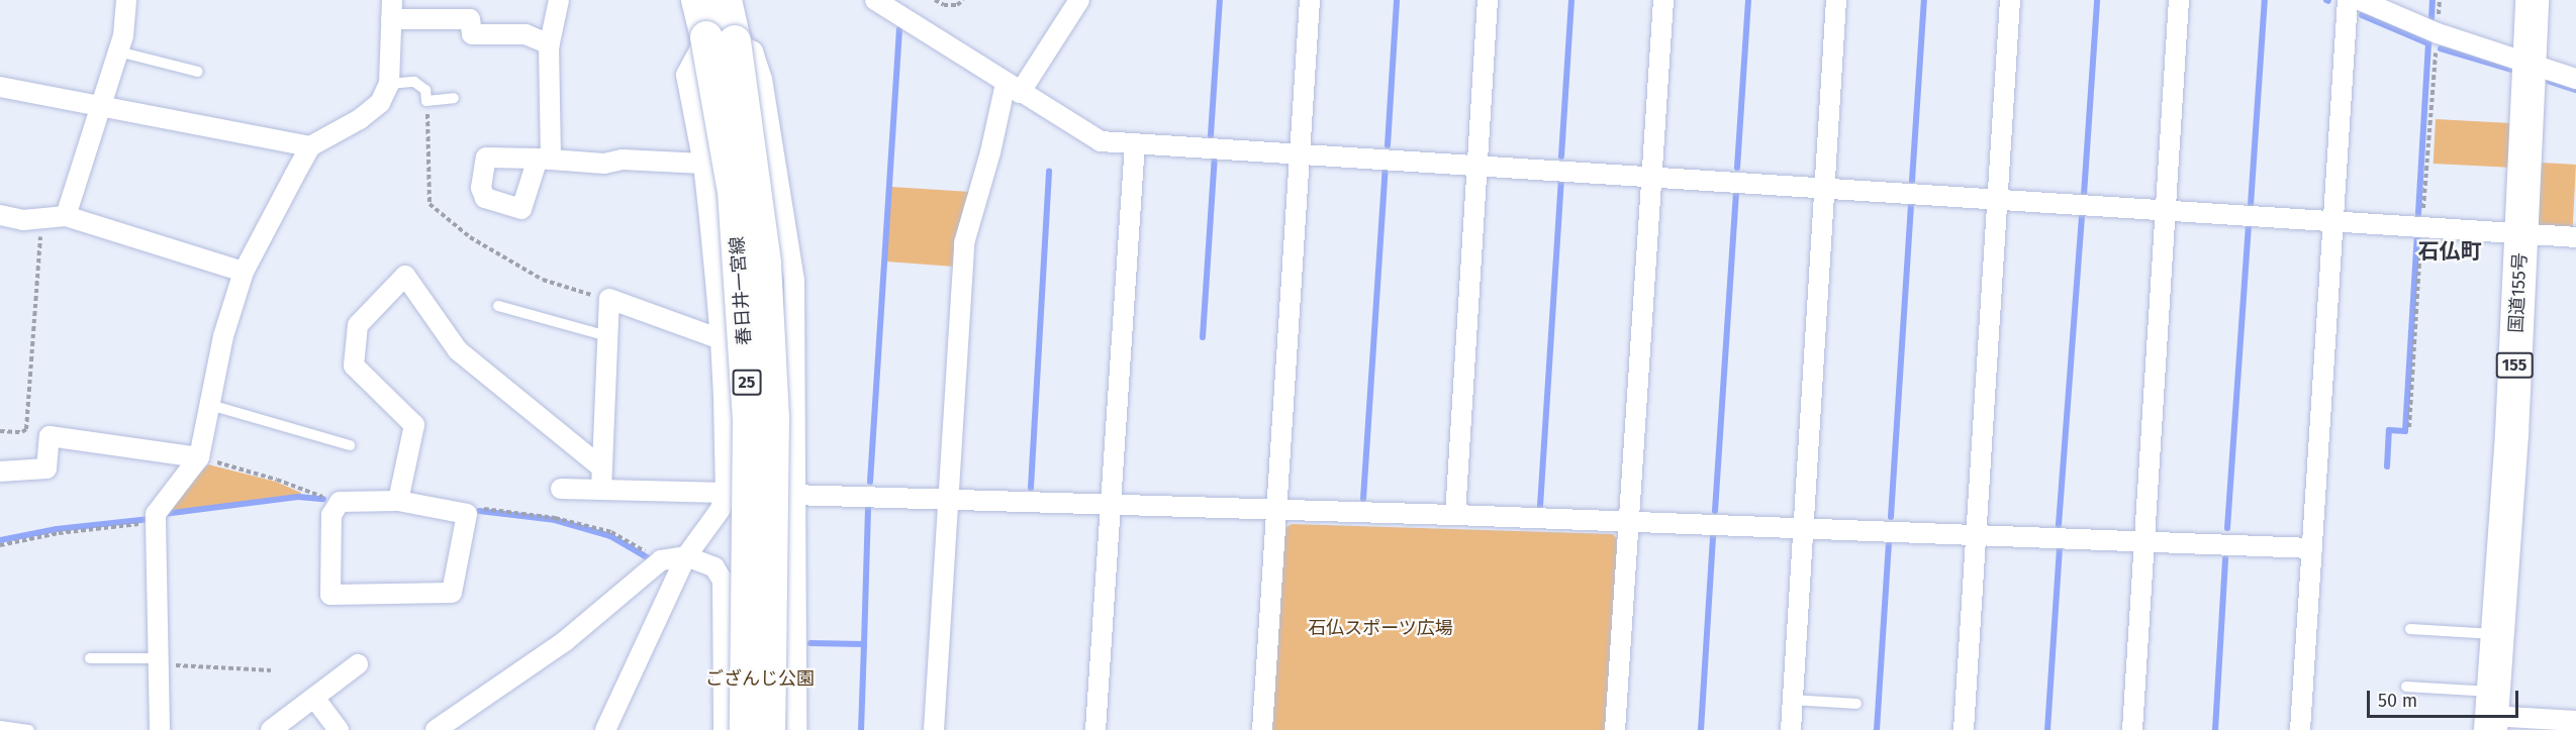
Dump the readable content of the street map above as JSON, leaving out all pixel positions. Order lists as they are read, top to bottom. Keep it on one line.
{"streets":{"highway":["国道155号","155"],"main road":["春日井一宮線","25"]},"districts":["石仏町"],"parks":["石仏スポーツ広場","ござんじ公園"],"scale_bar":"50 m"}
